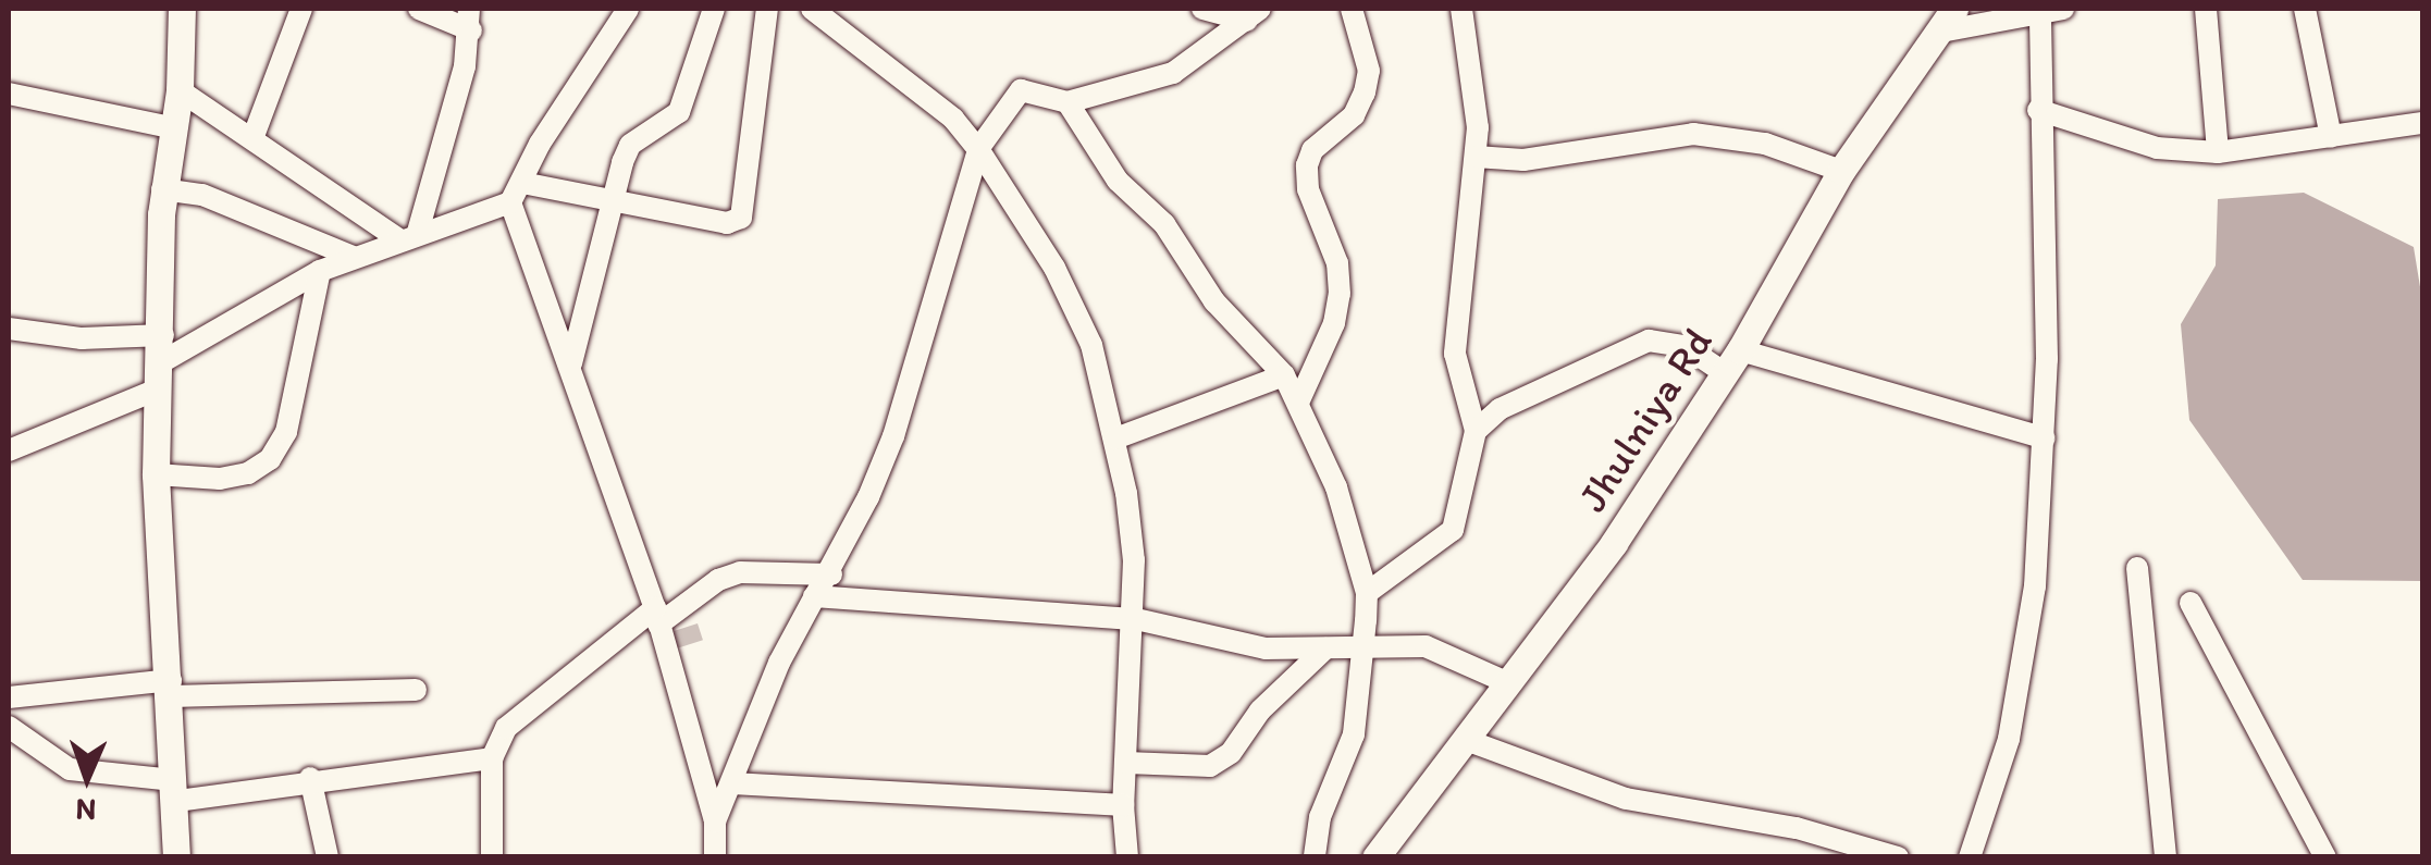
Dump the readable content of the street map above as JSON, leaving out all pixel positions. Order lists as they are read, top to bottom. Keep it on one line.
{"streets":{"street":["Jhulniya Rd"]},"north":"bottom"}
